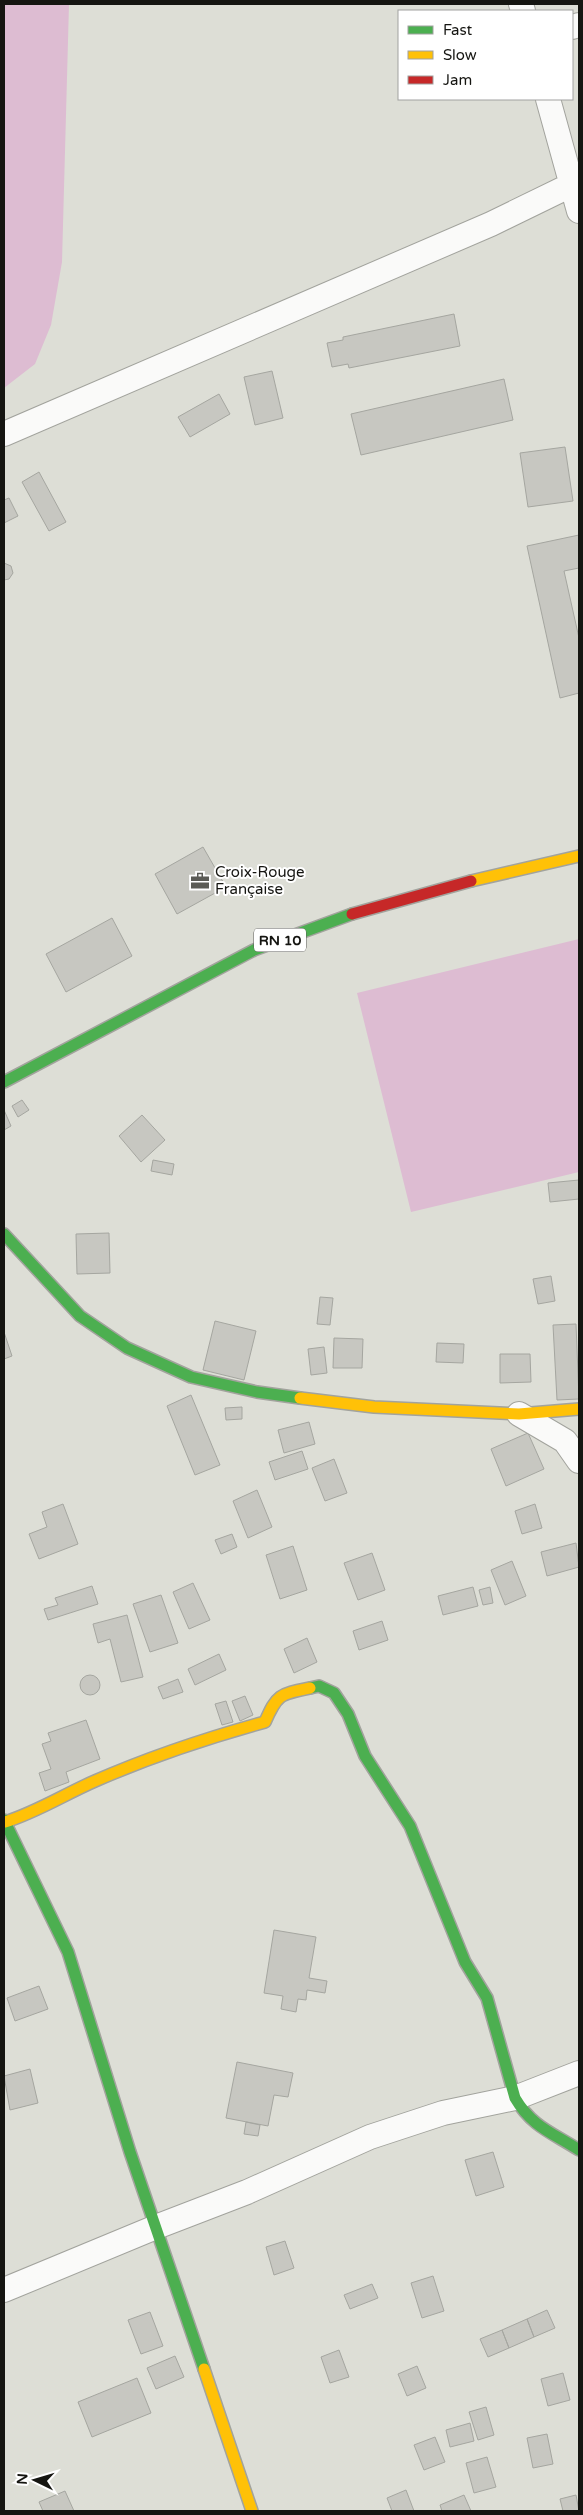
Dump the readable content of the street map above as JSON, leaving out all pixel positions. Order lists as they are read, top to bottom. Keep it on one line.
{"streets":{"street":["RN 10"]},"places":{"office":["Croix-Rouge Française"]},"legend":["Fast","Slow","Jam"],"north":"left"}
